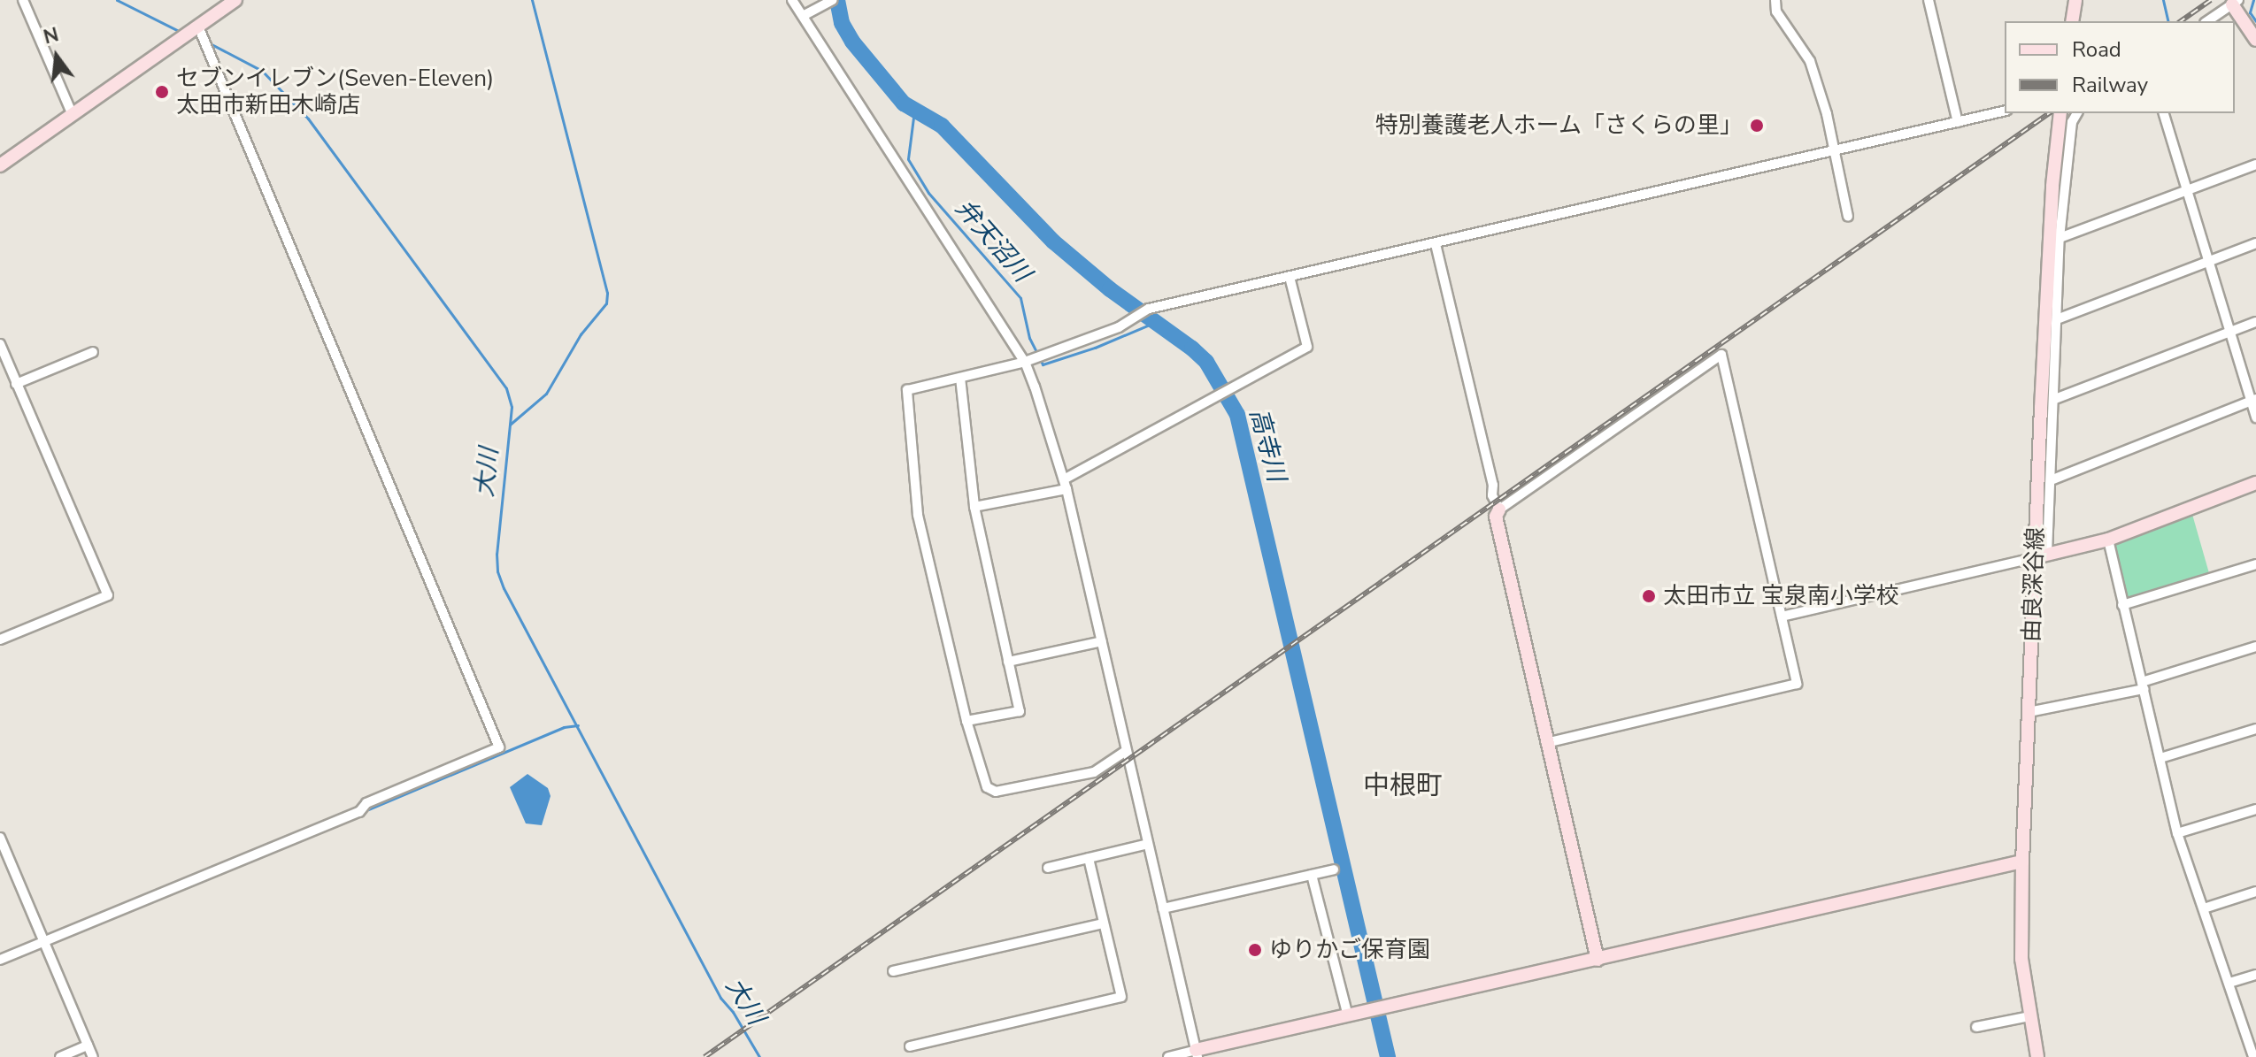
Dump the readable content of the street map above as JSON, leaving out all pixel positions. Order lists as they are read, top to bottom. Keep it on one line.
{"streets":{"street":["由良深谷線"]},"districts":["中根町"],"water":["弁天沼川","高寺川","大川"],"places":["セブンイレブン(Seven-Eleven) 太田市新田木崎店","特別養護老人ホーム「さくらの里」","太田市立 宝泉南小学校","ゆりかご保育園"],"legend":["Road","Railway"],"north":"top"}
